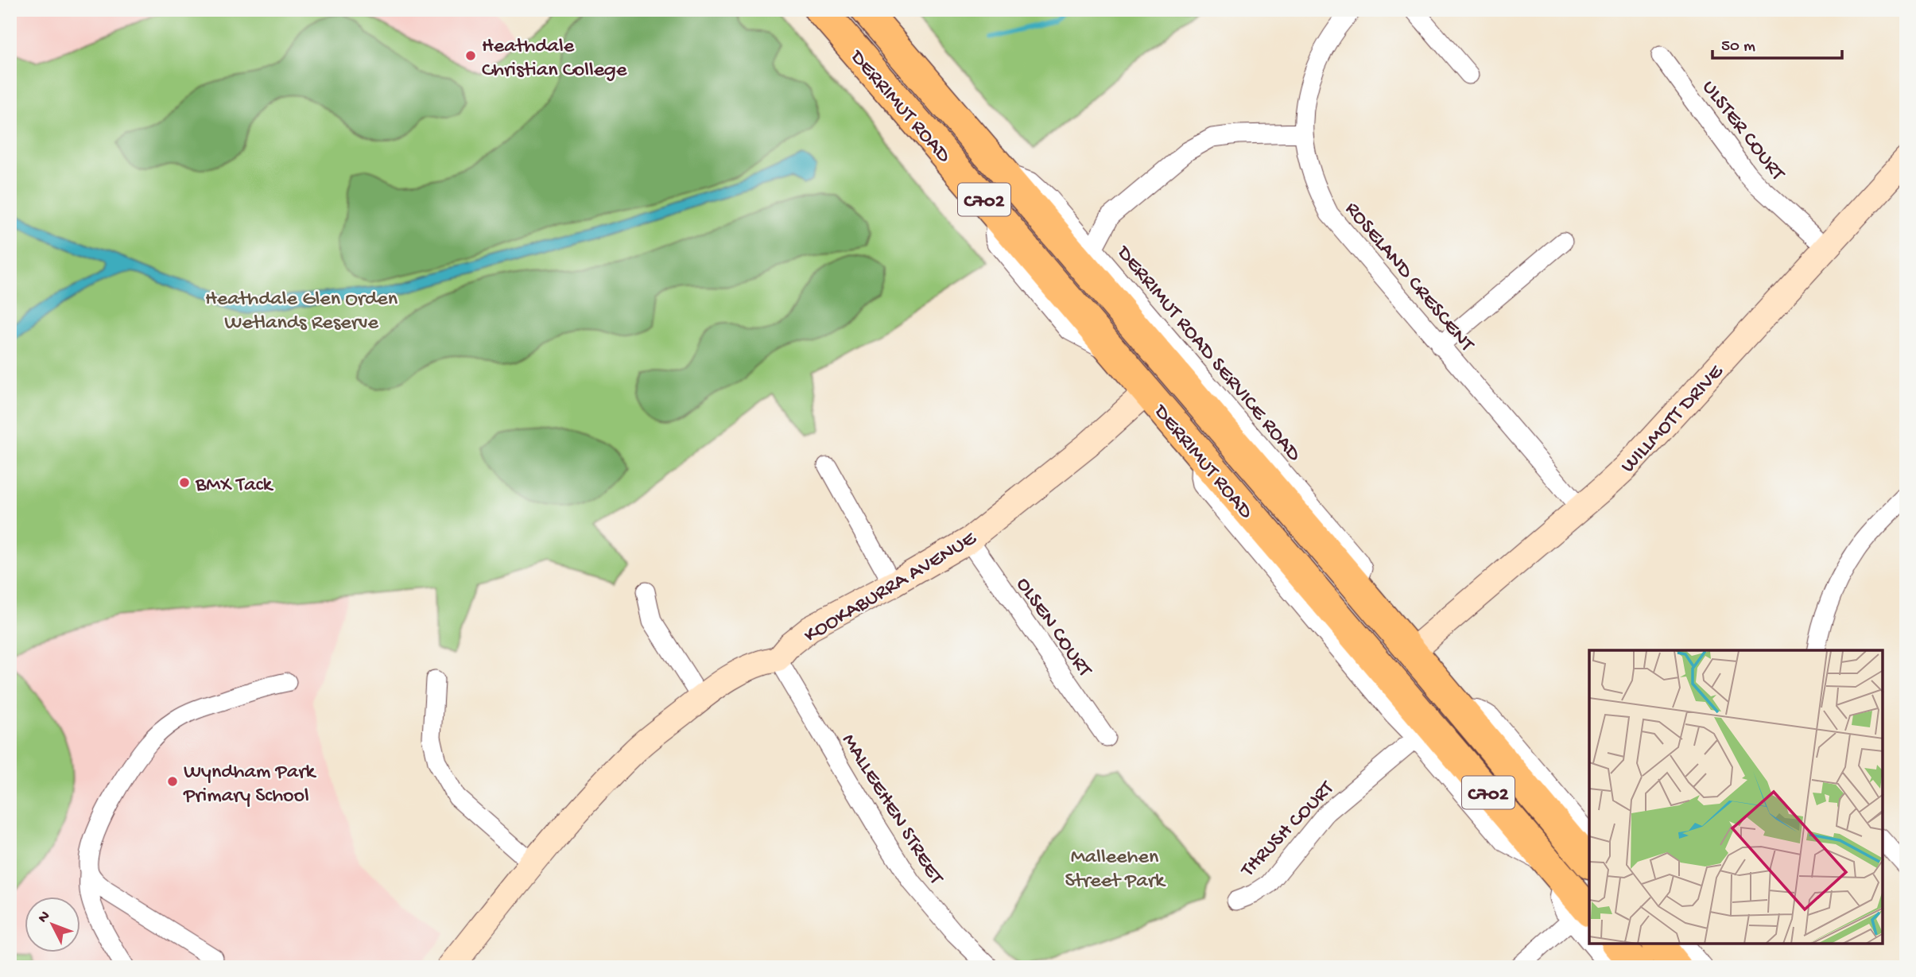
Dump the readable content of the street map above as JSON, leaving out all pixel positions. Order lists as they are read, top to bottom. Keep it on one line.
{"streets":{"highway":["DERRIMUT ROAD","C702"],"street":["ULSTER COURT","ROSELAND CRESCENT","DERRIMUT ROAD SERVICE ROAD","WILLMOTT DRIVE","KOOKABURRA AVENUE","OLSEN COURT","MALLEEHEN STREET","THRUSH COURT"]},"crossings":[["DERRIMUT ROAD","DERRIMUT ROAD SERVICE ROAD"],["DERRIMUT ROAD","WILLMOTT DRIVE"],["DERRIMUT ROAD","KOOKABURRA AVENUE"],["ULSTER COURT","WILLMOTT DRIVE"],["ROSELAND CRESCENT","WILLMOTT DRIVE"],["KOOKABURRA AVENUE","OLSEN COURT"],["KOOKABURRA AVENUE","MALLEEHEN STREET"]],"parks":["Heathdale Glen Orden Wetlands Reserve","Malleehen Street Park"],"places":["Heathdale Christian College","BMX Tack","Wyndham Park Primary School"],"scale_bar":"50 m","north":"top left"}
